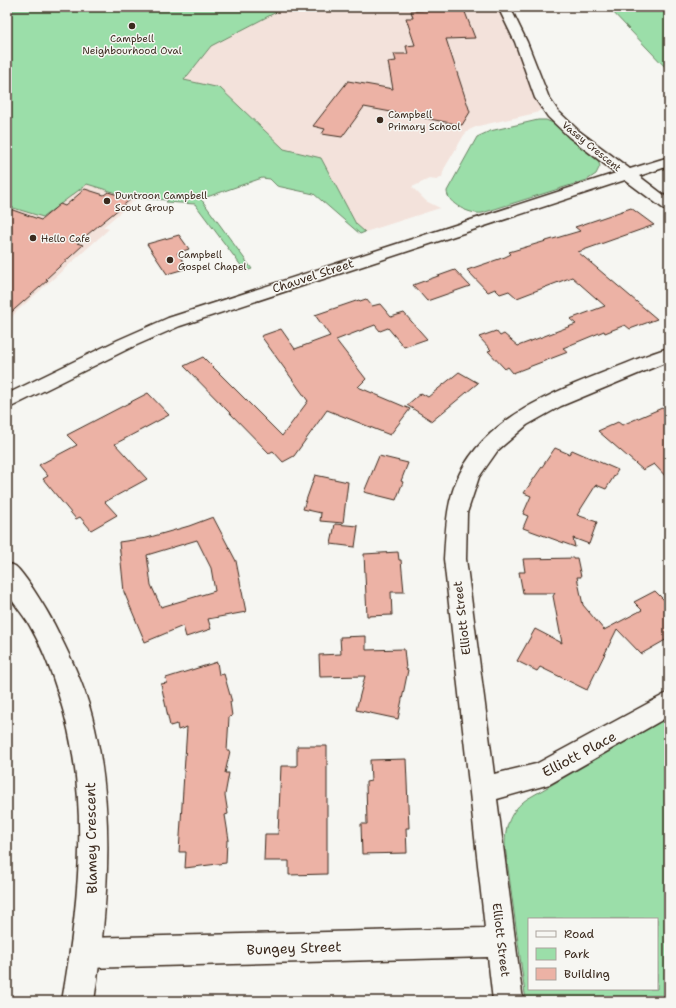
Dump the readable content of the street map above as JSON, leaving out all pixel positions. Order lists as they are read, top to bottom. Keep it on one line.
{"streets":{"street":["Vasey Crescent","Chauvel Street","Elliott Street","Elliott Place","Blamey Crescent","Bungey Street"]},"crossings":[["Vasey Crescent","Chauvel Street"],["Elliott Street","Elliott Place"],["Elliott Street","Bungey Street"],["Blamey Crescent","Bungey Street"]],"places":["Campbell Neighbourhood Oval","Campbell Primary School","Duntroon Campbell Scout Group","Hello Cafe","Campbell Gospel Chapel"],"legend":["Road","Park","Building"]}
